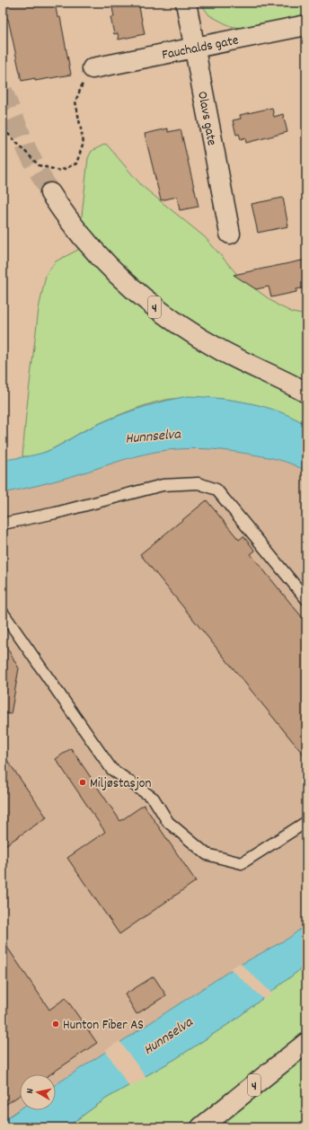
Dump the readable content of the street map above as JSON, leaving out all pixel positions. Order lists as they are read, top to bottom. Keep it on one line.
{"streets":{"main road":["Fauchalds gate","Olavs gate","4"]},"crossings":[["Fauchalds gate","Olavs gate"]],"water":["Hunnselva"],"places":["Miljøstasjon","Hunton Fiber AS"],"north":"left"}
